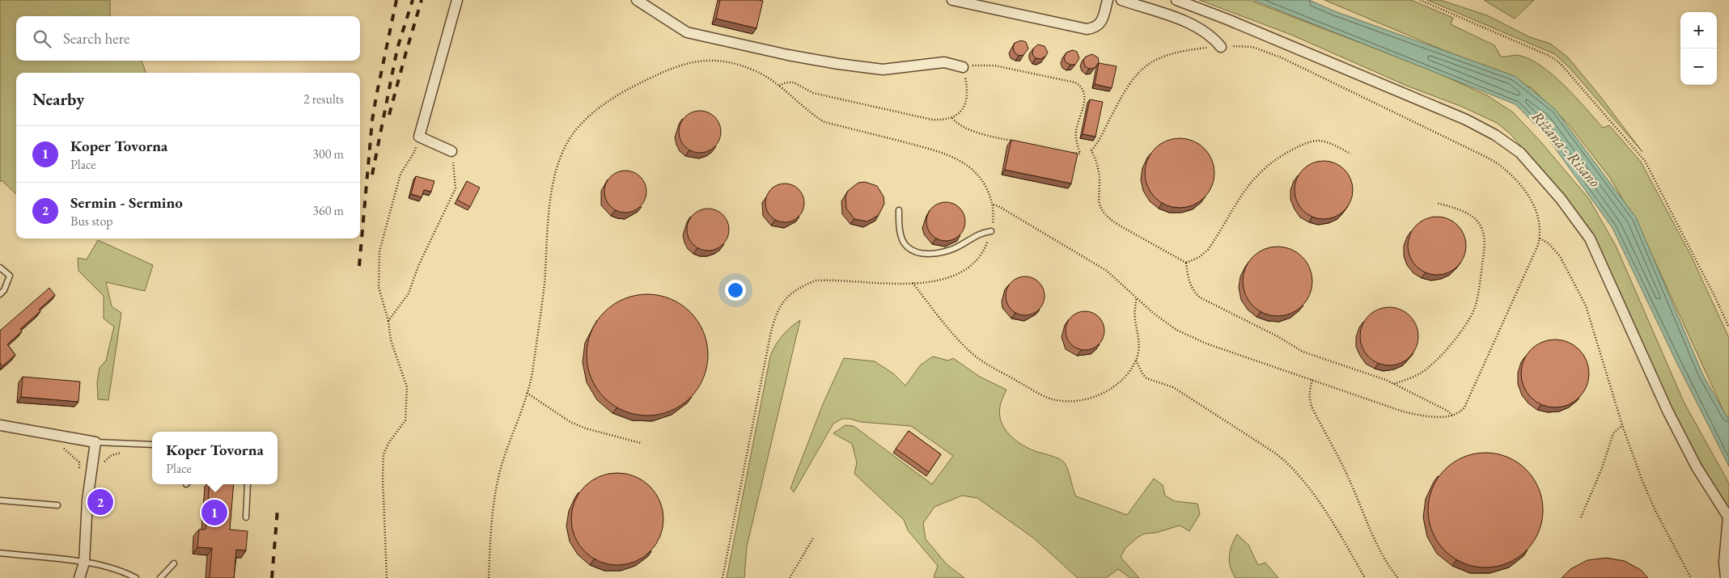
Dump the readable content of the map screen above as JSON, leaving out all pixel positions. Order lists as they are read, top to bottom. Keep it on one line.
{"water":["Rižana - Risano"],"page":{"map_buttons":["+","−"],"search":"Search here","heading":["Nearby","2 results"],"list":[{"mark":"1","name":"Koper Tovorna","note":"Place","value":"300 m"},{"mark":"2","name":"Sermin - Sermino","note":"Bus stop","value":"360 m"}],"popup":["Koper Tovorna","Place"],"pins":["2","1"]}}
